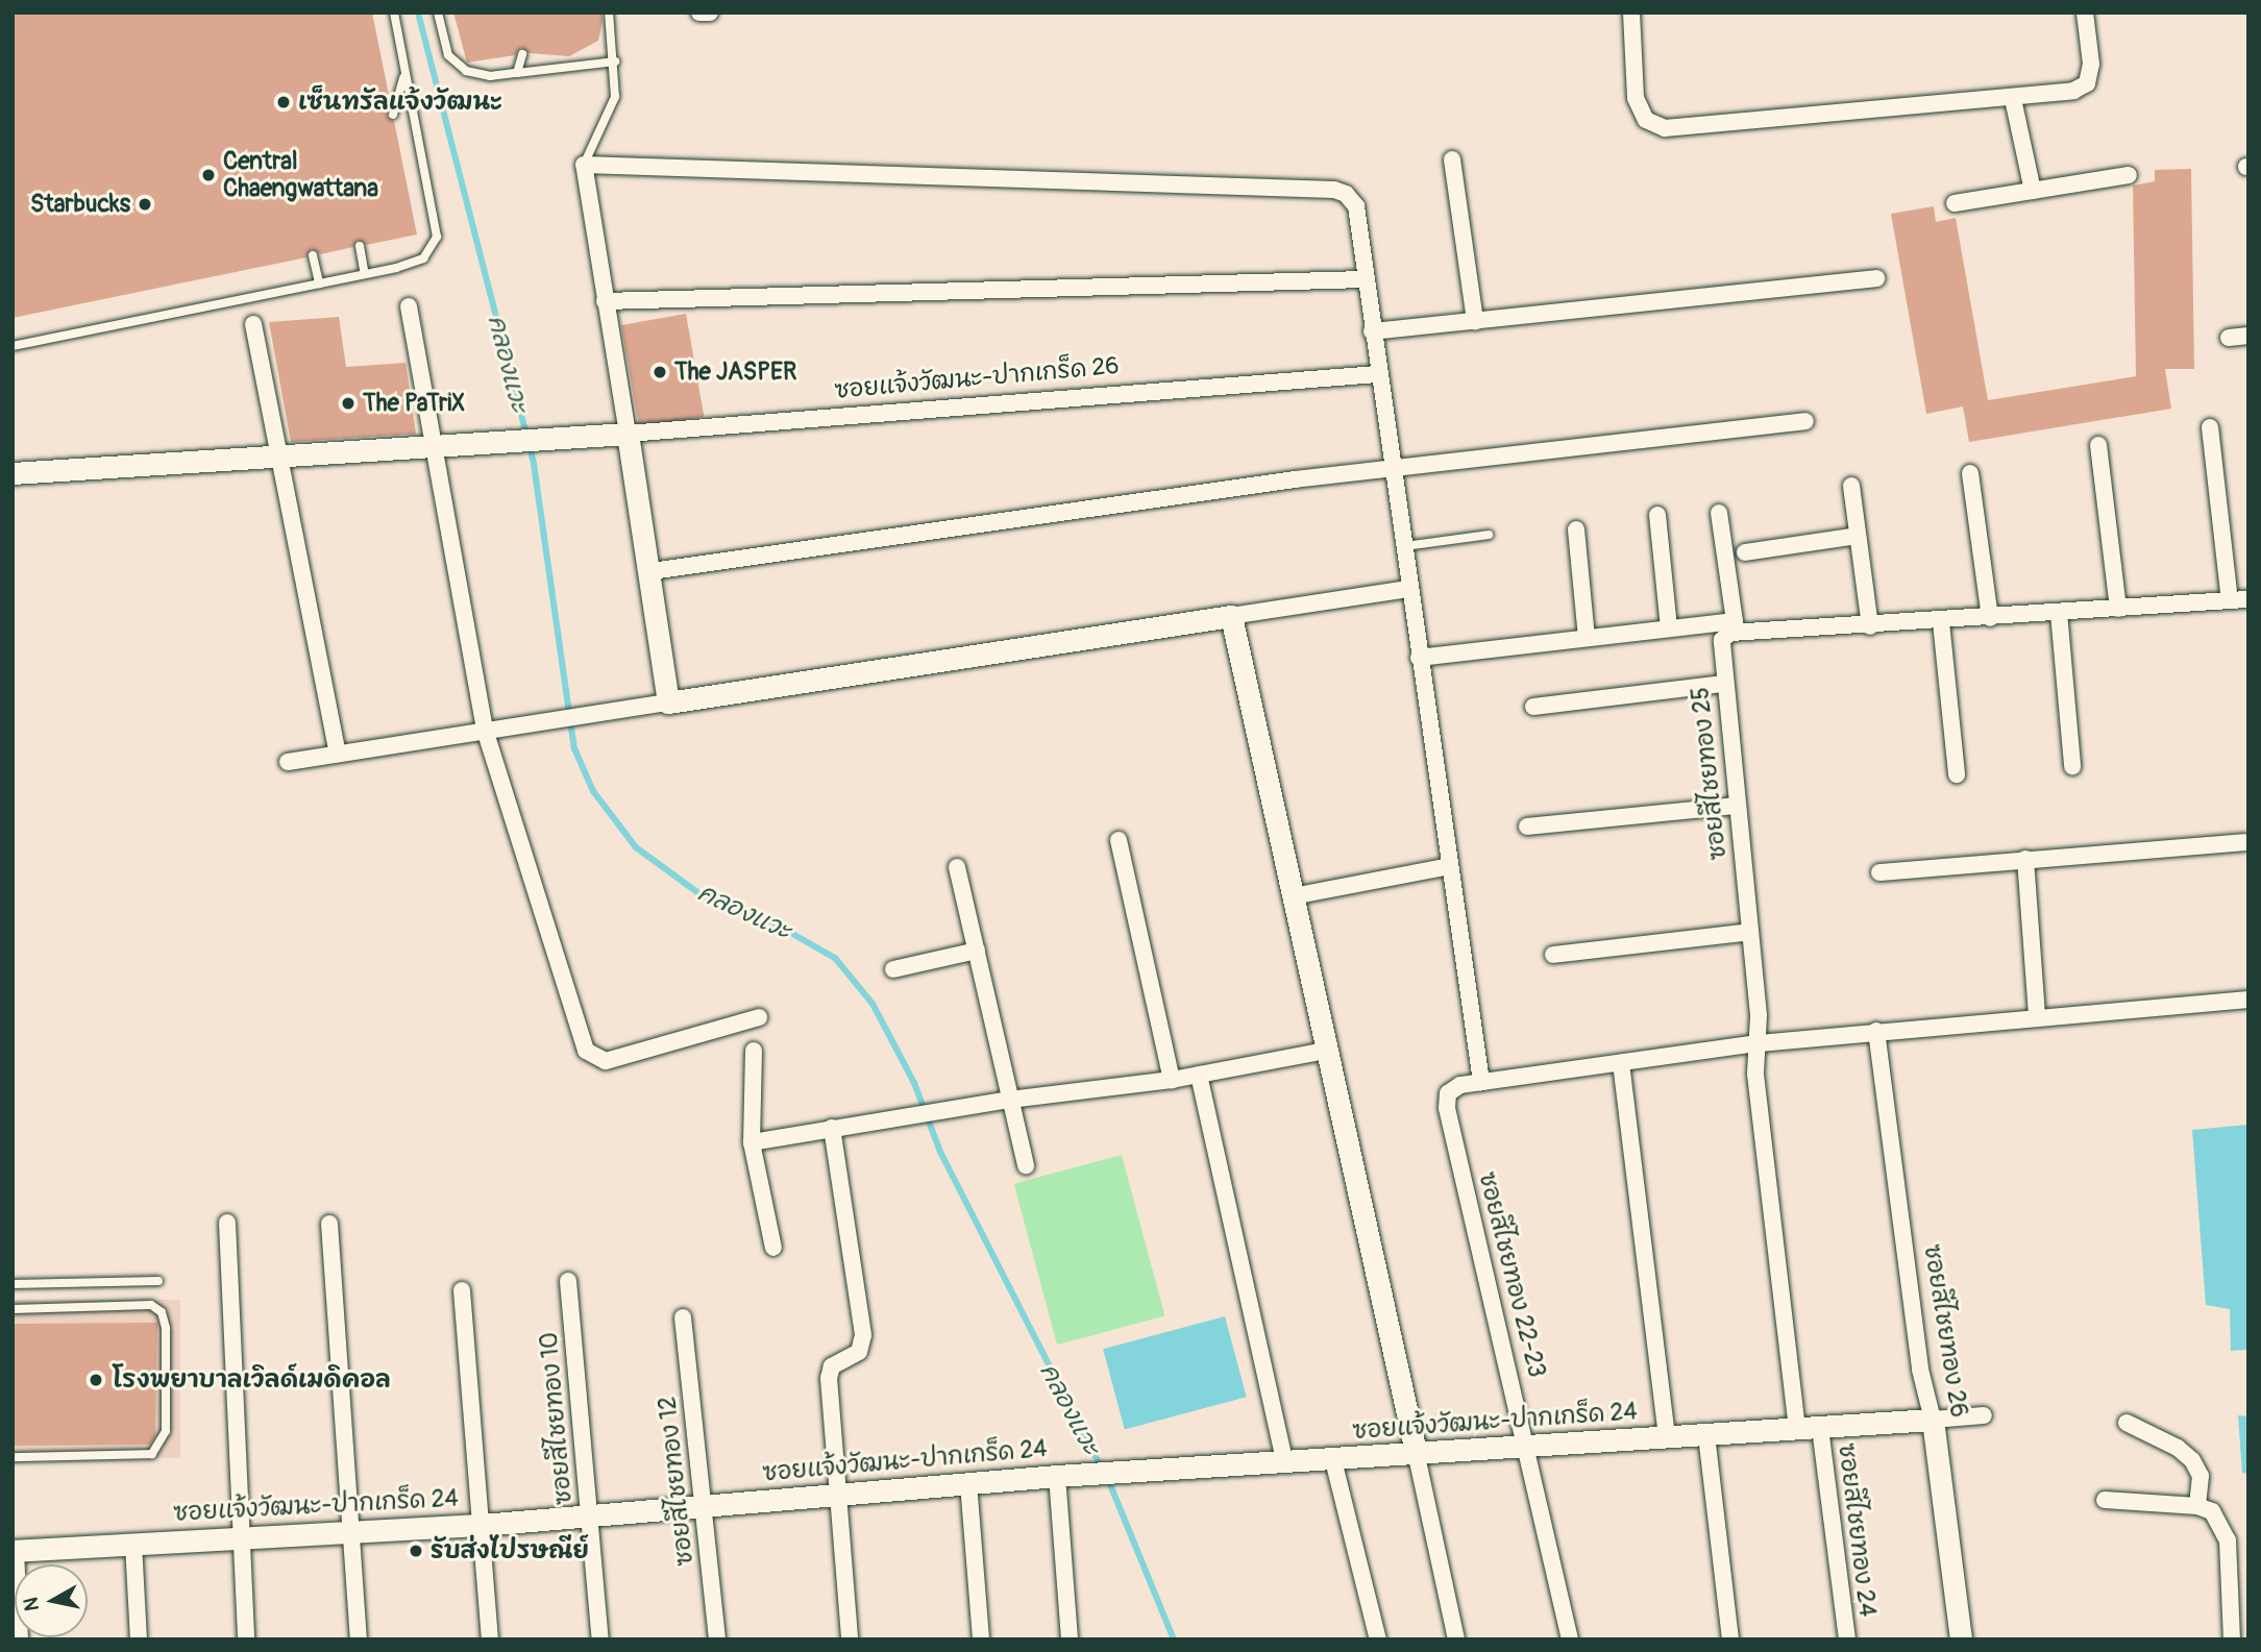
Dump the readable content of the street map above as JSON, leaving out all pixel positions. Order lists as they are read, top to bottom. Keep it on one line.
{"streets":{"street":["ซอยแจ้งวัฒนะ-ปากเกร็ด 26","ซอยสีไชยทอง 25","ซอยสีไชยทอง 22-23","ซอยสีไชยทอง 26","ซอยสีไชยทอง 10","ซอยแจ้งวัฒนะ-ปากเกร็ด 24","ซอยสีไชยทอง 12","ซอยสีไชยทอง 24"]},"crossings":[["ซอยสีไชยทอง 25","ซอยแจ้งวัฒนะ-ปากเกร็ด 24"],["ซอยสีไชยทอง 22-23","ซอยแจ้งวัฒนะ-ปากเกร็ด 24"],["ซอยสีไชยทอง 26","ซอยแจ้งวัฒนะ-ปากเกร็ด 24"],["ซอยสีไชยทอง 10","ซอยแจ้งวัฒนะ-ปากเกร็ด 24"],["ซอยแจ้งวัฒนะ-ปากเกร็ด 24","ซอยสีไชยทอง 12"],["ซอยแจ้งวัฒนะ-ปากเกร็ด 24","ซอยสีไชยทอง 24"]],"water":["คลองแวะ"],"places":["เซ็นทรัลแจ้งวัฒนะ","Central Chaengwattana","Starbucks","The JASPER","The PaTriX","โรงพยาบาลเวิลด์เมดิคอล","รับส่งไปรษณีย์"],"north":"left"}
